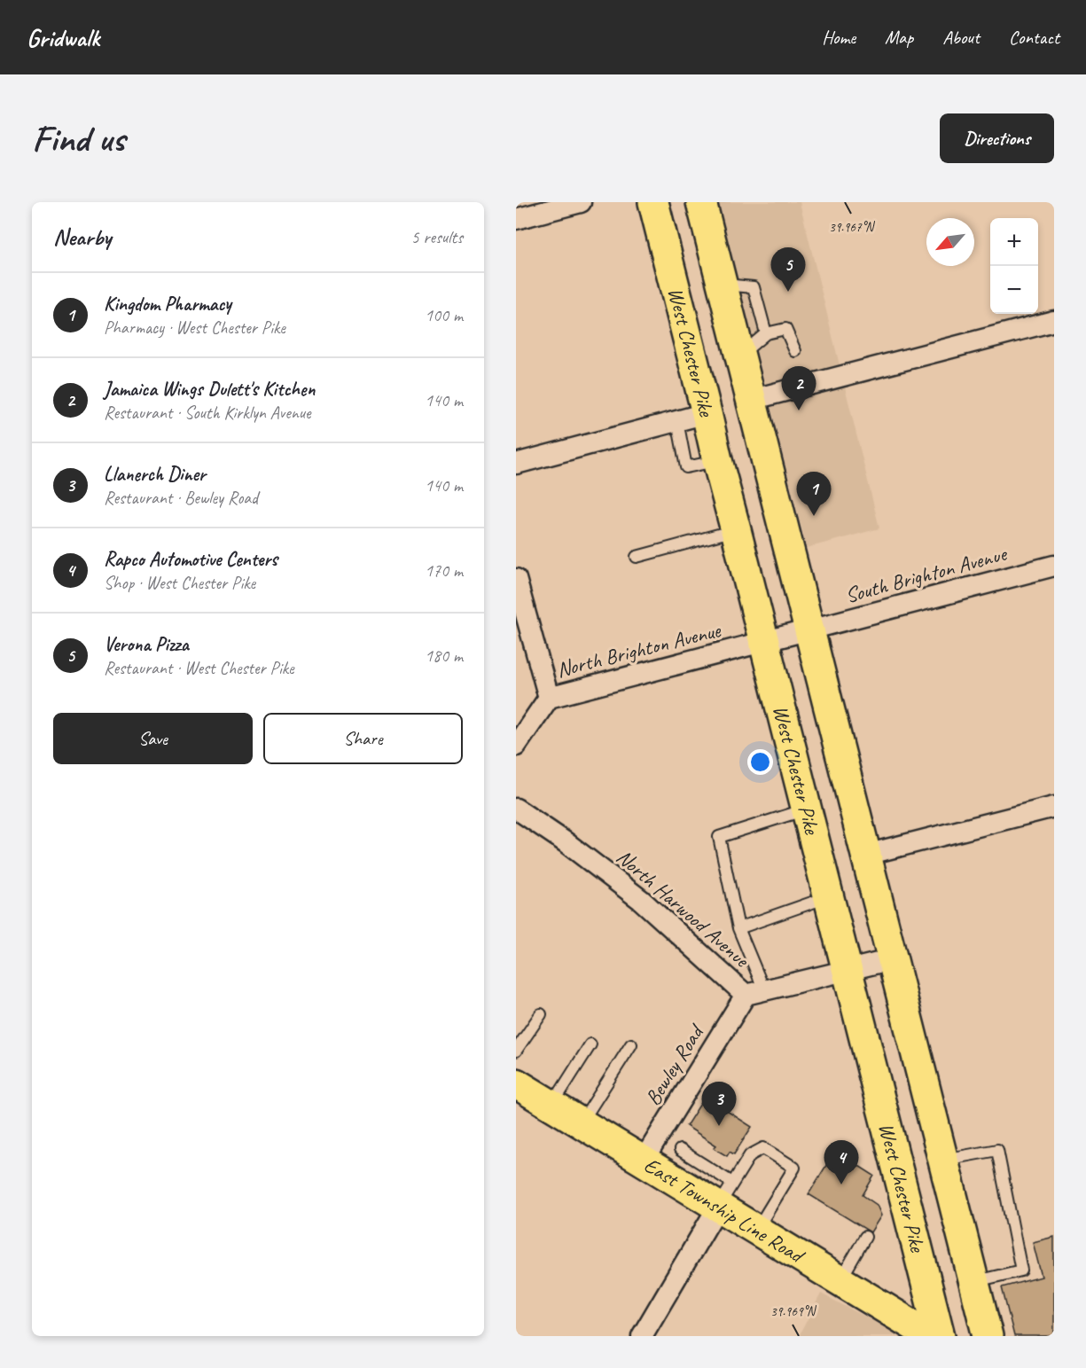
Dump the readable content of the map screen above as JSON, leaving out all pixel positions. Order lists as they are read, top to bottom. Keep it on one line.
{"streets":{"main road":["West Chester Pike","East Township Line Road"],"street":["South Brighton Avenue","North Brighton Avenue","North Harwood Avenue","Bewley Road"]},"crossings":[["West Chester Pike","South Brighton Avenue"],["West Chester Pike","North Brighton Avenue"],["South Brighton Avenue","North Brighton Avenue"],["North Harwood Avenue","Bewley Road"],["Bewley Road","East Township Line Road"]],"north":"bottom left","page":{"header":"Gridwalk","nav":["Home","Map","About","Contact"],"buttons":["Directions",["Save","Share"]],"title":"Find us","heading":["Nearby","5 results"],"map_buttons":["+","−"],"pins":["5","2","1","3","4"],"list":[{"mark":"1","name":"Kingdom Pharmacy","note":"Pharmacy · West Chester Pike","value":"100 m"},{"mark":"2","name":"Jamaica Wings Dulett's Kitchen","note":"Restaurant · South Kirklyn Avenue","value":"140 m"},{"mark":"3","name":"Llanerch Diner","note":"Restaurant · Bewley Road","value":"140 m"},{"mark":"4","name":"Rapco Automotive Centers","note":"Shop · West Chester Pike","value":"170 m"},{"mark":"5","name":"Verona Pizza","note":"Restaurant · West Chester Pike","value":"180 m"}]},"coordinates":["39.967°N","39.969°N"]}
